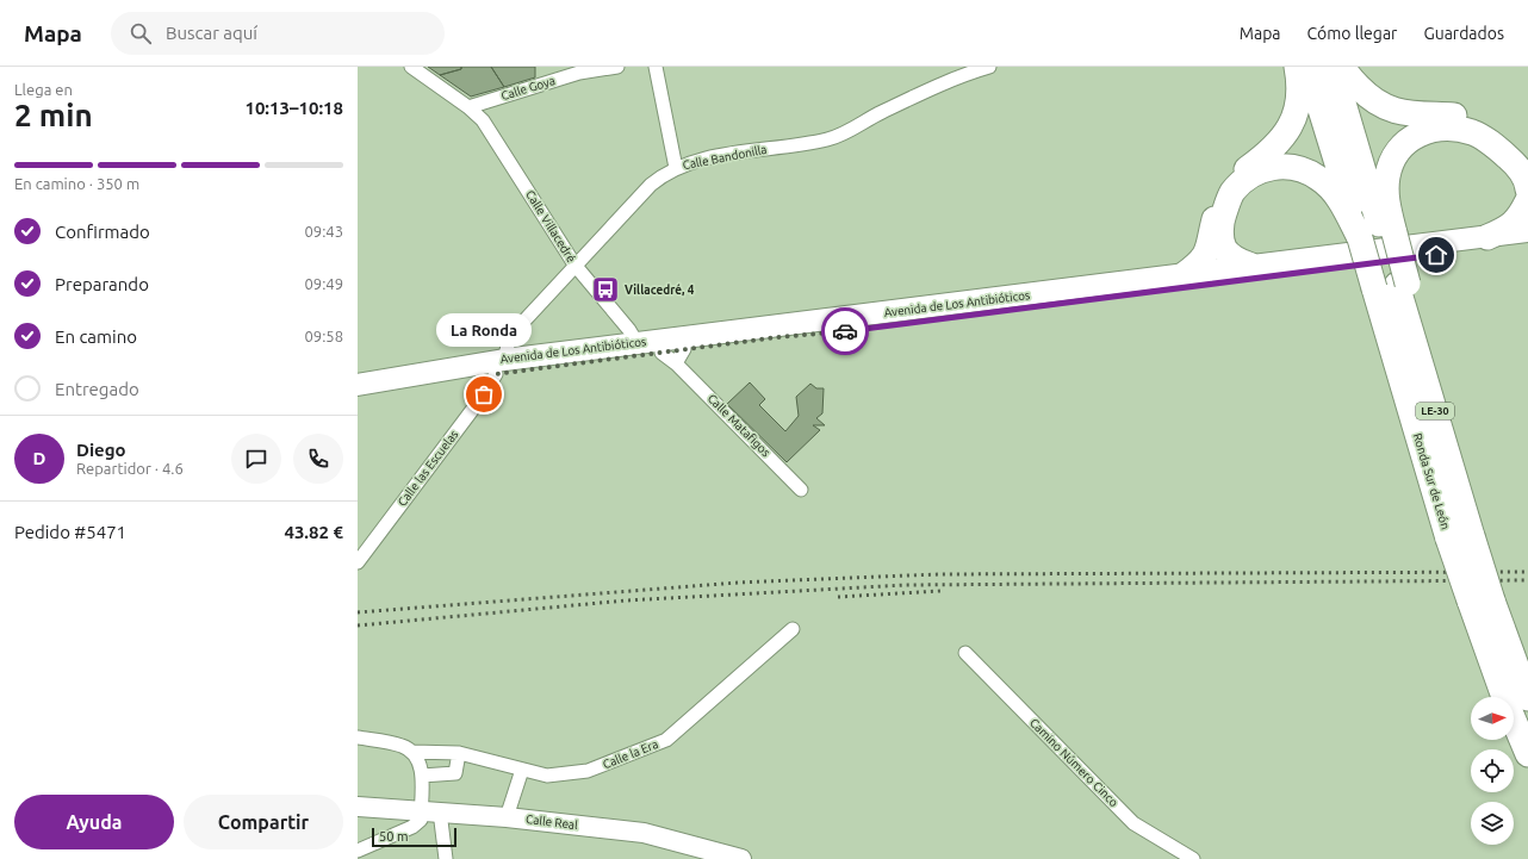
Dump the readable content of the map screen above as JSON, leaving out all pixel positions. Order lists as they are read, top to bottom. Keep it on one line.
{"streets":{"highway":["LE-30","Ronda Sur de León"],"main road":["Avenida de Los Antibióticos"],"street":["Calle Goya","Calle Bandonilla","Calle Villacedré","Calle Matafigos","Calle las Escuelas","Calle la Era","Camino Número Cinco","Calle Real"]},"crossings":[["Calle Goya","Calle Villacedré"],["Calle Bandonilla","Calle Villacedré"],["Calle Bandonilla","Avenida de Los Antibióticos"],["Calle Bandonilla","Calle las Escuelas"],["Calle Villacedré","Avenida de Los Antibióticos"],["Avenida de Los Antibióticos","Calle Matafigos"],["Avenida de Los Antibióticos","Calle las Escuelas"]],"places":{"bus stop":["Villacedré, 4"],"other":["La Ronda"]},"scale_bar":"50 m","north":"right","page":{"header":"Mapa","search":"Buscar aquí","nav":["Mapa","Cómo llegar","Guardados"],"heading":["2 min","Llega en","10:13–10:18"],"panel":["Diego","Repartidor · 4.6","Pedido #5471","43.82 €"],"bar":"En camino · 350 m","list":[["Confirmado","09:43"],["Preparando","09:49"],["En camino","09:58"],"Entregado"],"bubble":"La Ronda","round":"D","buttons":["Ayuda","Compartir"],"scale":"50 m"}}
